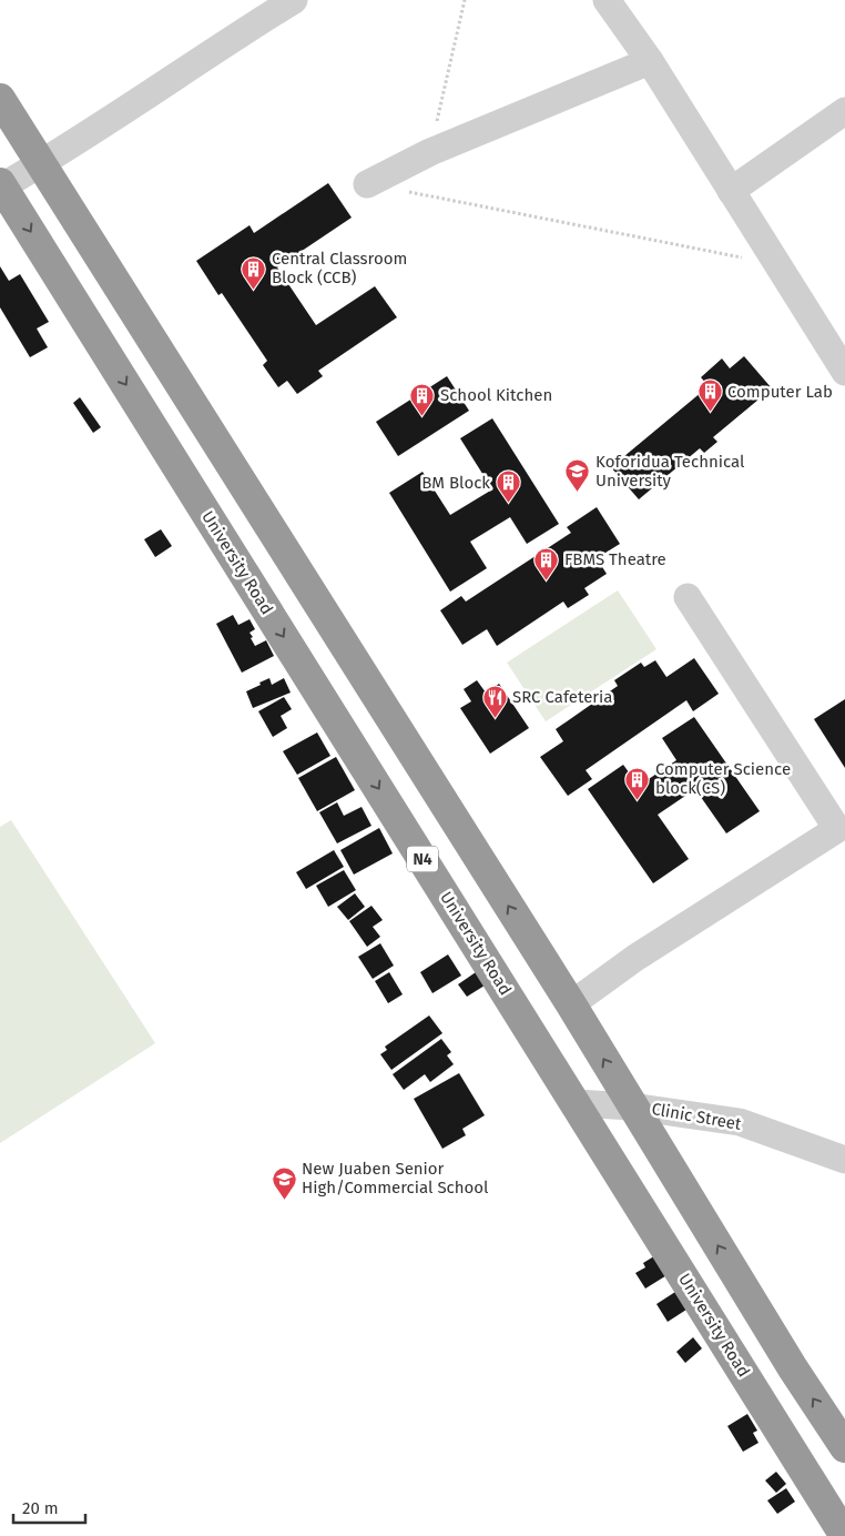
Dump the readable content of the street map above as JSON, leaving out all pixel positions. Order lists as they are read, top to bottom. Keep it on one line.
{"streets":{"highway":["University Road","N4"],"street":["Clinic Street"]},"crossings":[["University Road","Clinic Street"]],"places":{"building":["Central Classroom Block (CCB)","Computer Lab","School Kitchen","BM Block","FBMS Theatre","Computer Science block(CS)"],"school or university":["Koforidua Technical University","New Juaben Senior High/Commercial School"],"restaurant":["SRC Cafeteria"]},"scale_bar":"20 m"}
